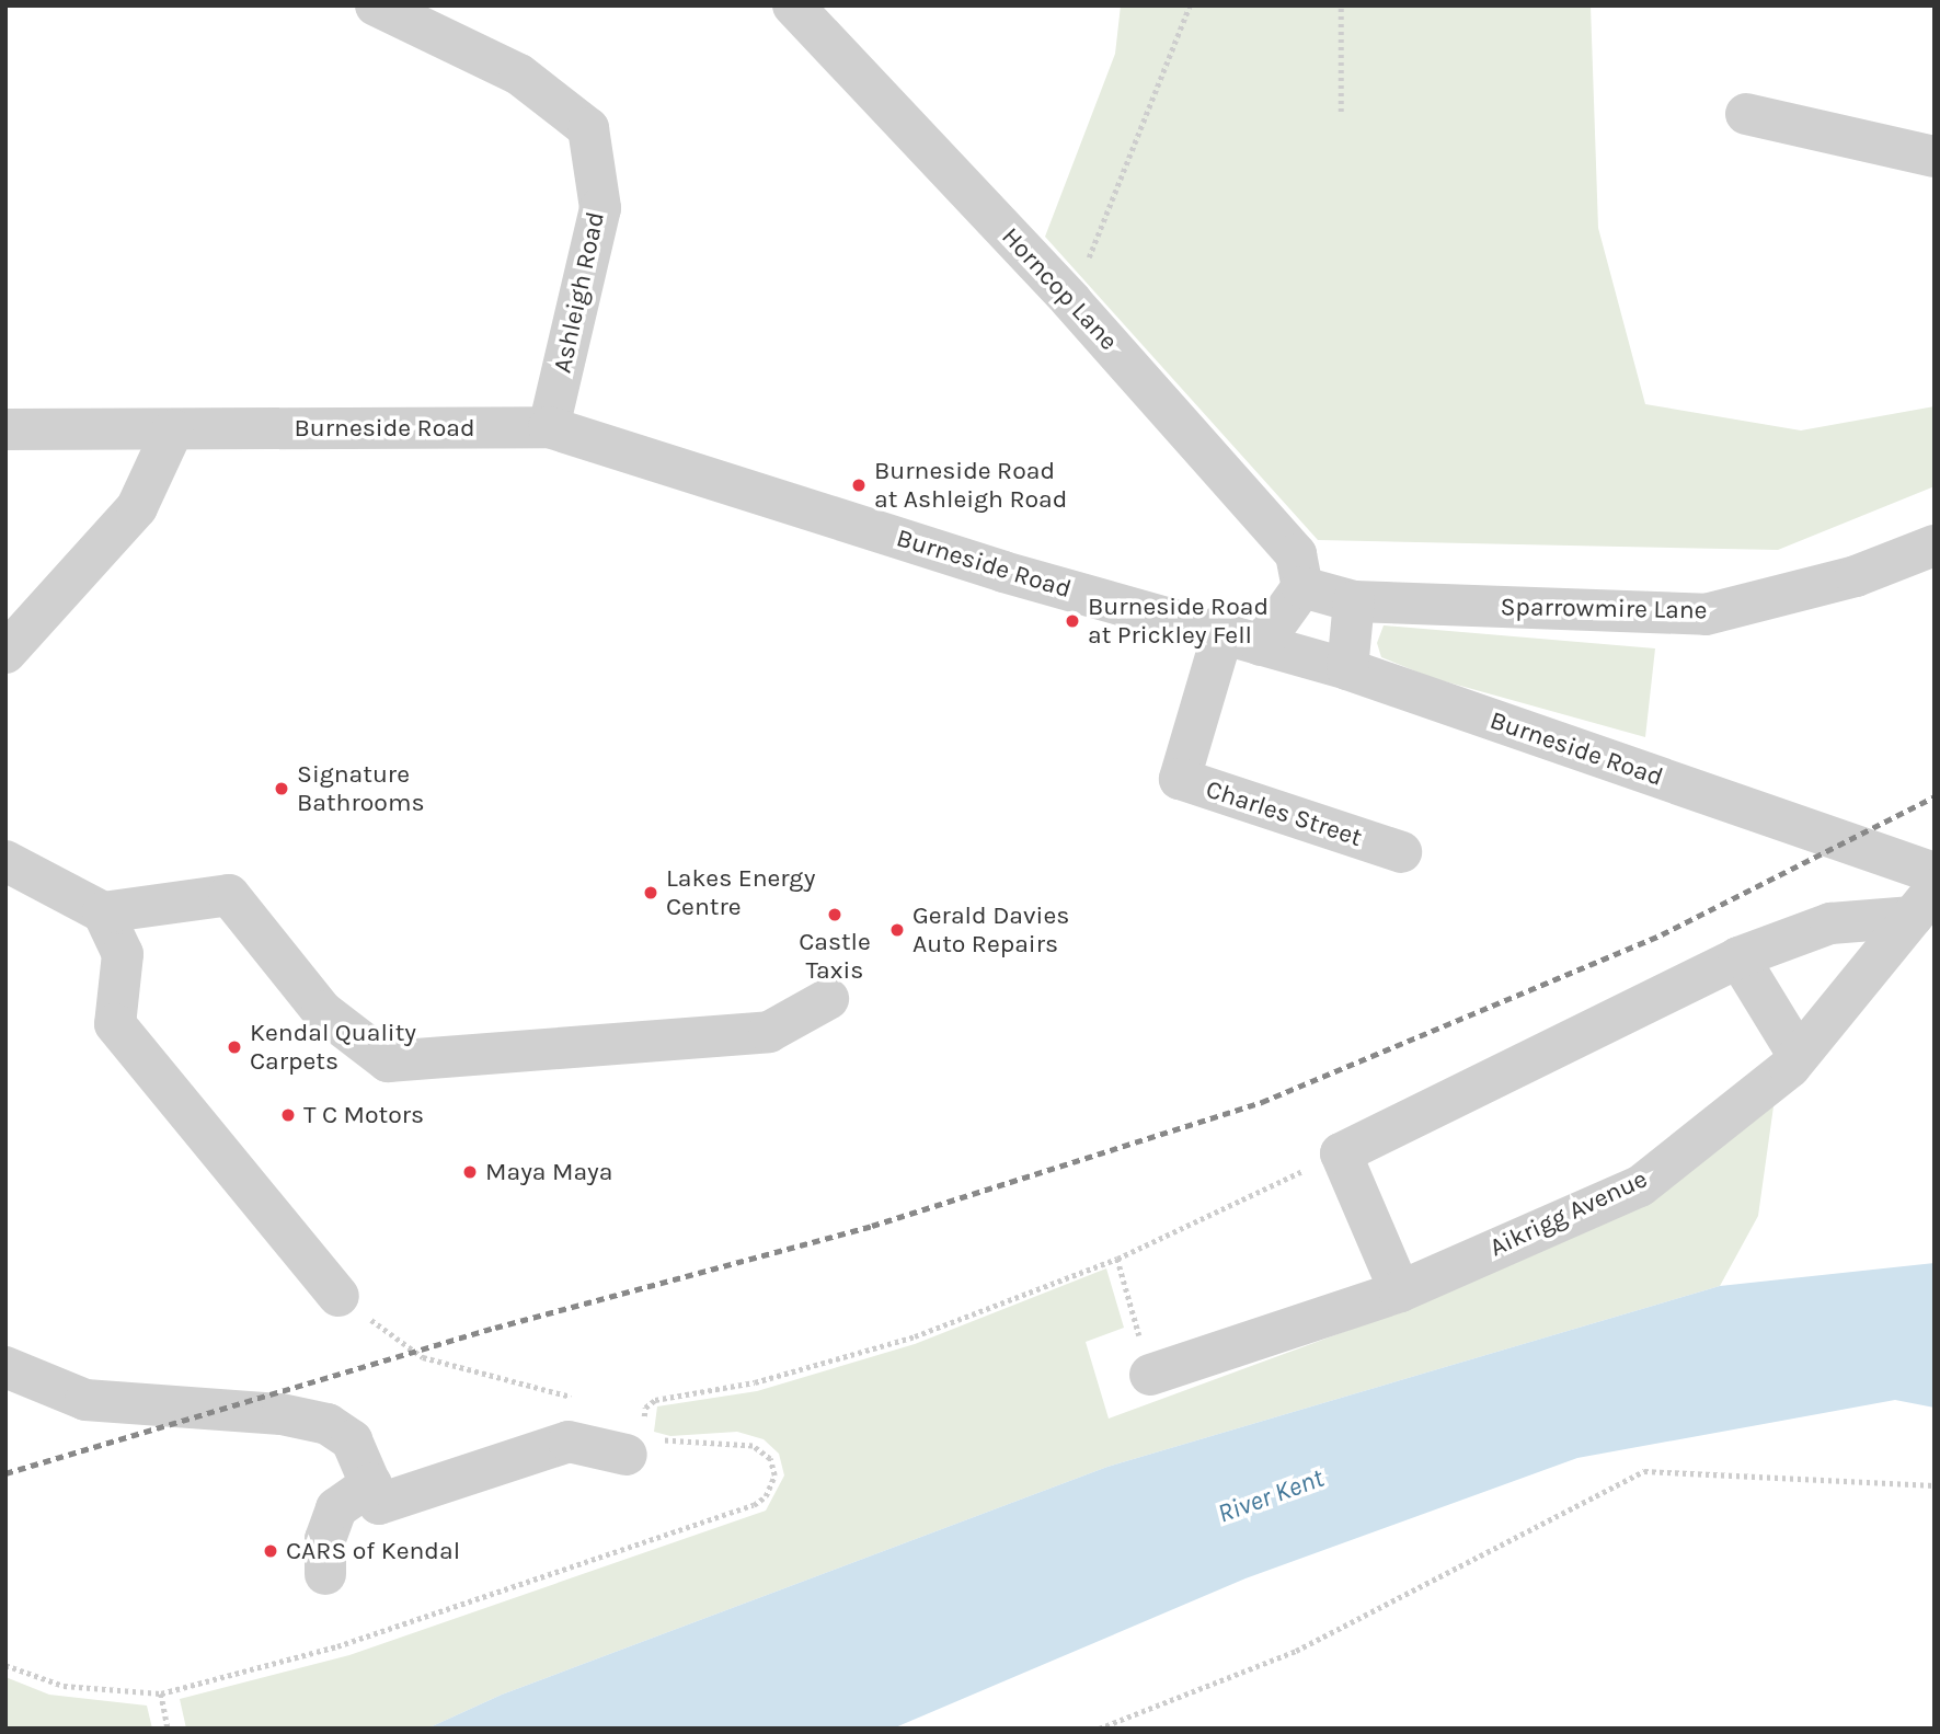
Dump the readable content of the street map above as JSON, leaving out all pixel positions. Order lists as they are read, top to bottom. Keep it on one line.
{"streets":{"street":["Horncop Lane","Ashleigh Road","Burneside Road","Sparrowmire Lane","Charles Street","Aikrigg Avenue"]},"crossings":[["Horncop Lane","Sparrowmire Lane"],["Ashleigh Road","Burneside Road"],["Burneside Road","Charles Street"]],"water":["River Kent"],"places":["Burneside Road at Ashleigh Road","Burneside Road at Prickley Fell","Signature Bathrooms","Lakes Energy Centre","Castle Taxis","Gerald Davies Auto Repairs","Kendal Quality Carpets","T C Motors","Maya Maya","CARS of Kendal"]}
